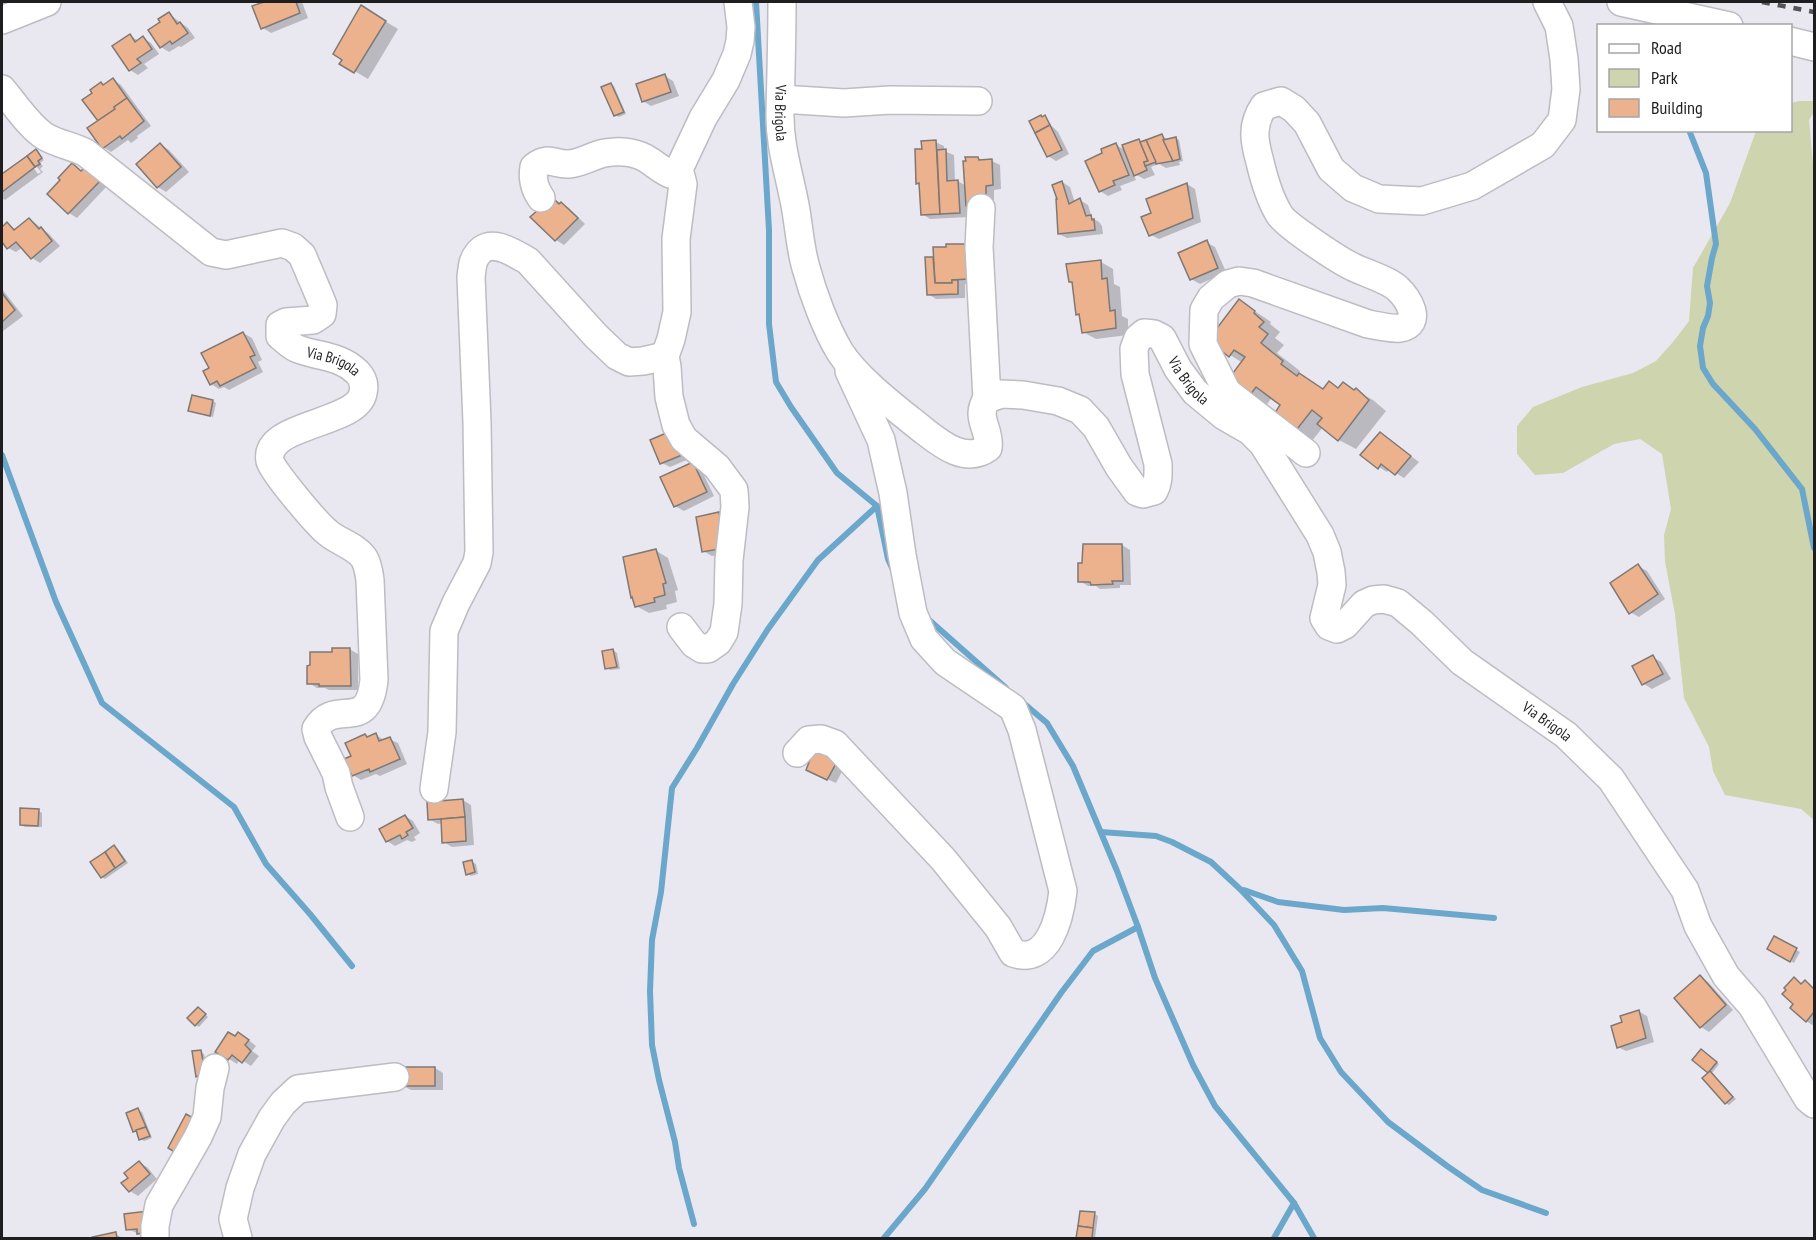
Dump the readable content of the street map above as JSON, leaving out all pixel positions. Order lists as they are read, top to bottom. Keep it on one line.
{"streets":{"street":["Via Brigola"]},"legend":["Road","Park","Building"]}
